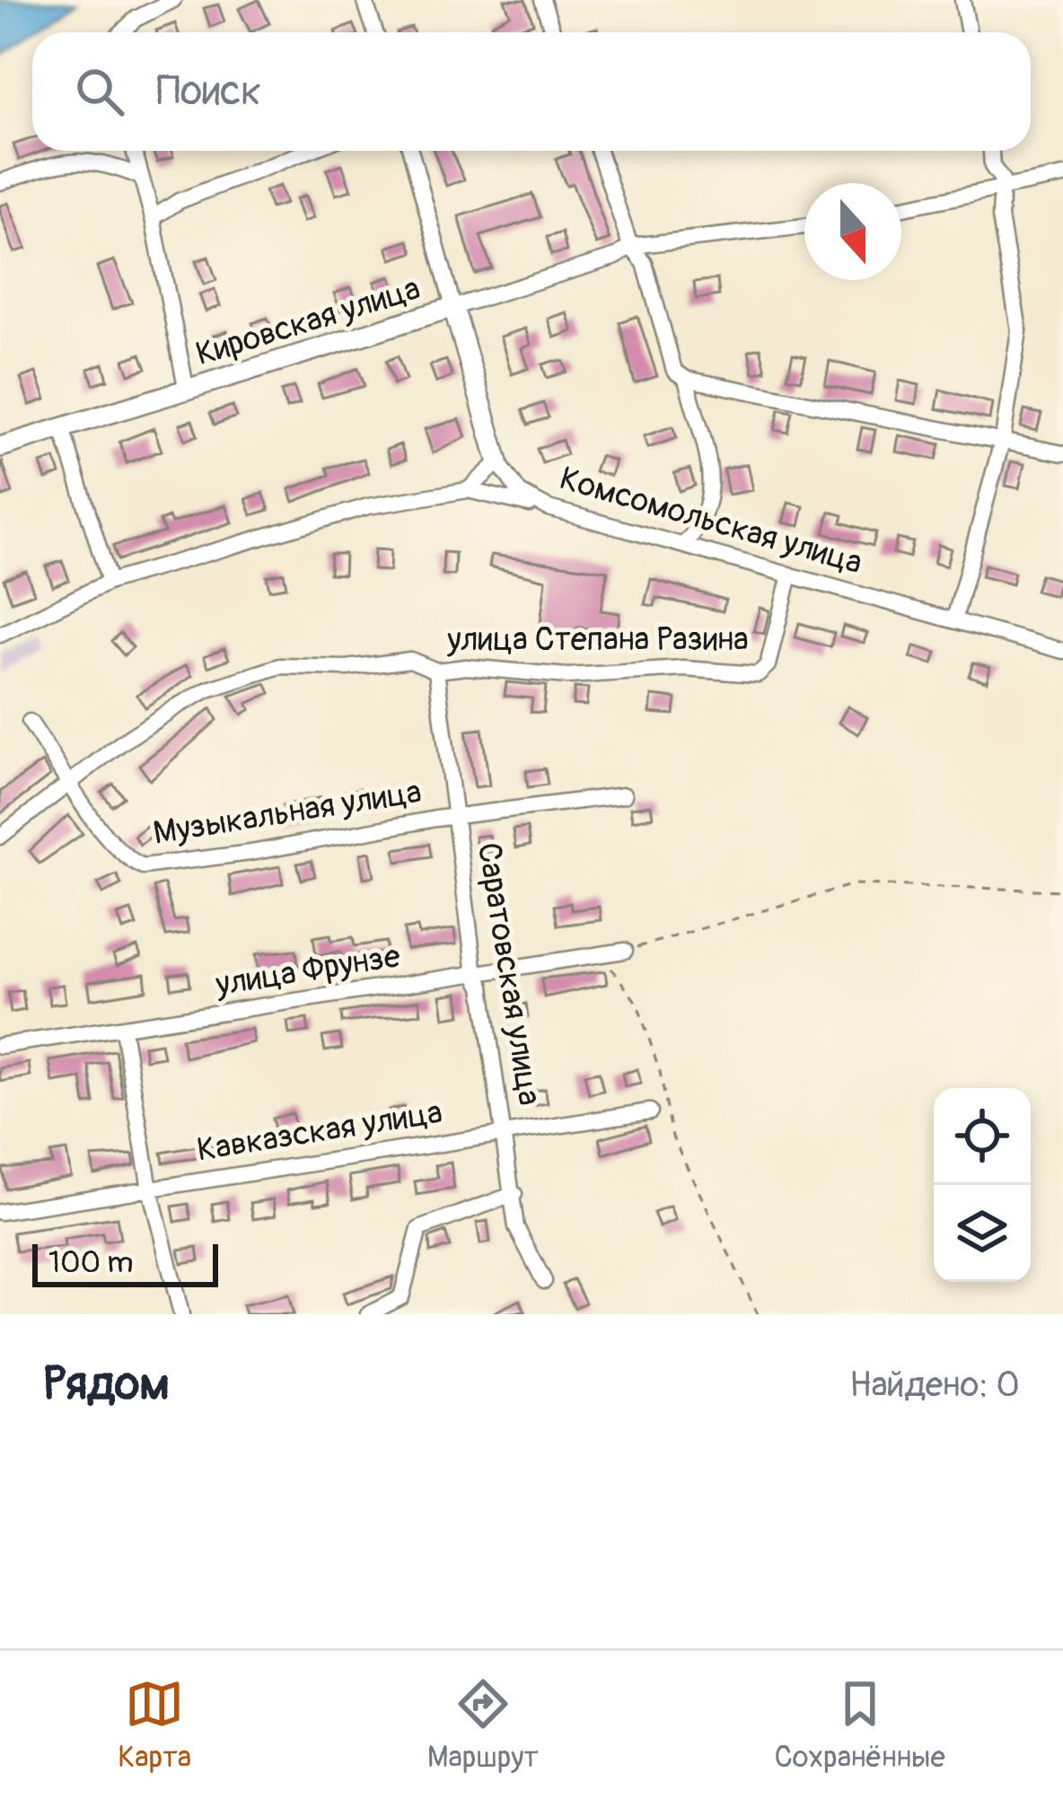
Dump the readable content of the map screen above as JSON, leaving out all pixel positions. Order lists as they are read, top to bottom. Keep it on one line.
{"streets":{"main road":["Кировская улица"],"street":["Комсомольская улица","улица Степана Разина","Музыкальная улица","улица Фрунзе","Саратовская улица","Кавказская улица"]},"crossings":[["Комсомольская улица","улица Степана Разина"],["улица Степана Разина","Музыкальная улица"],["улица Степана Разина","Саратовская улица"],["Музыкальная улица","Саратовская улица"],["улица Фрунзе","Саратовская улица"],["Саратовская улица","Кавказская улица"]],"scale_bar":"100 m","north":"bottom","page":{"search":"Поиск","scale":"100 m","heading":["Рядом","Найдено: 0"],"nav":["Карта","Маршрут","Сохранённые"]}}
